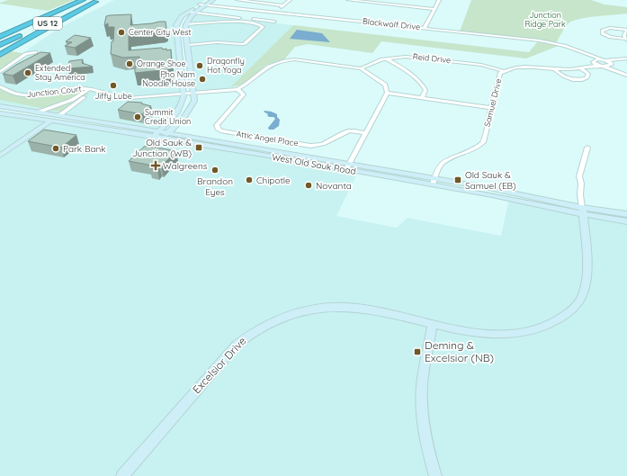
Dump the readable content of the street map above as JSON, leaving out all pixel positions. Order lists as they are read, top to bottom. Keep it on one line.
{"streets":{"highway":["US 12"],"street":["Blackwolf Drive","Reid Drive","Junction Court","Samuel Drive","Attic Angel Place","West Old Sauk Road","Excelsior Drive"]},"crossings":[["Blackwolf Drive","Samuel Drive"],["Reid Drive","Samuel Drive"],["Samuel Drive","West Old Sauk Road"],["West Old Sauk Road","Excelsior Drive"]],"parks":["Junction Ridge Park"],"places":{"other":["Center City West","Orange Shoe","Dragonfly Hot Yoga","Extended Stay America","Pho Nam Noodle House","Jiffy Lube","Summit Credit Union","Park Bank","Brandon Eyes","Chipotle","Novanta"],"transit":["Old Sauk & Junction (WB)","Old Sauk & Samuel (EB)","Deming & Excelsior (NB)"],"health":["Walgreens"]}}
